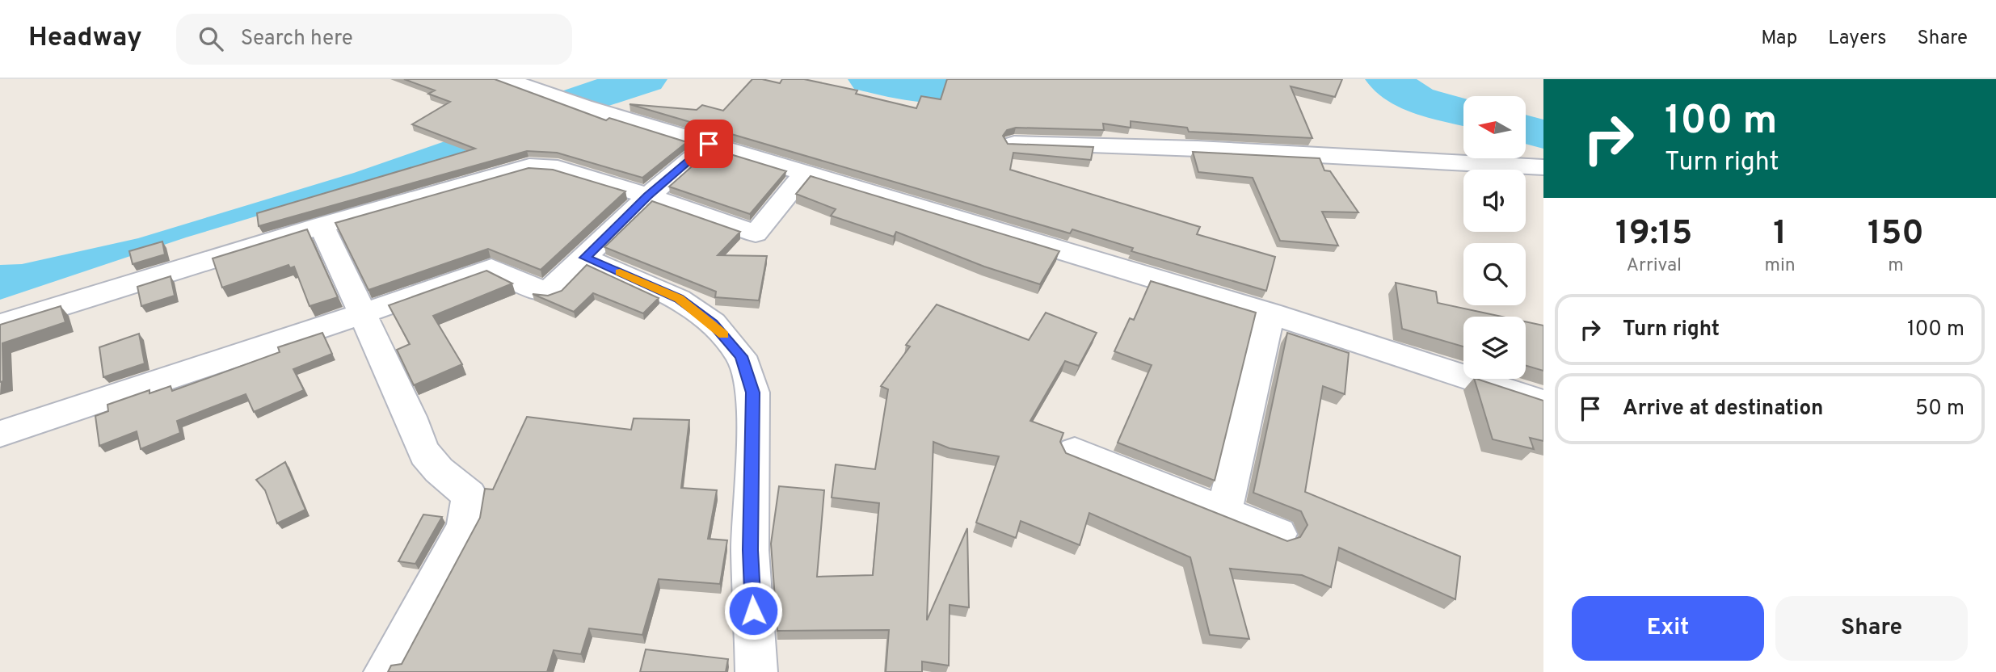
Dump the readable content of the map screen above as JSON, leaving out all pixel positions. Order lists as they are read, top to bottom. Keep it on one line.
{"north":"left","page":{"header":"Headway","search":"Search here","nav":["Map","Layers","Share"],"turn":["100 m","Turn right"],"eta":["19:15","Arrival","1","min","150","m"],"list":[{"name":"Turn right","value":"100 m"},{"name":"Arrive at destination","value":"50 m"}],"buttons":["Exit","Share"]}}
